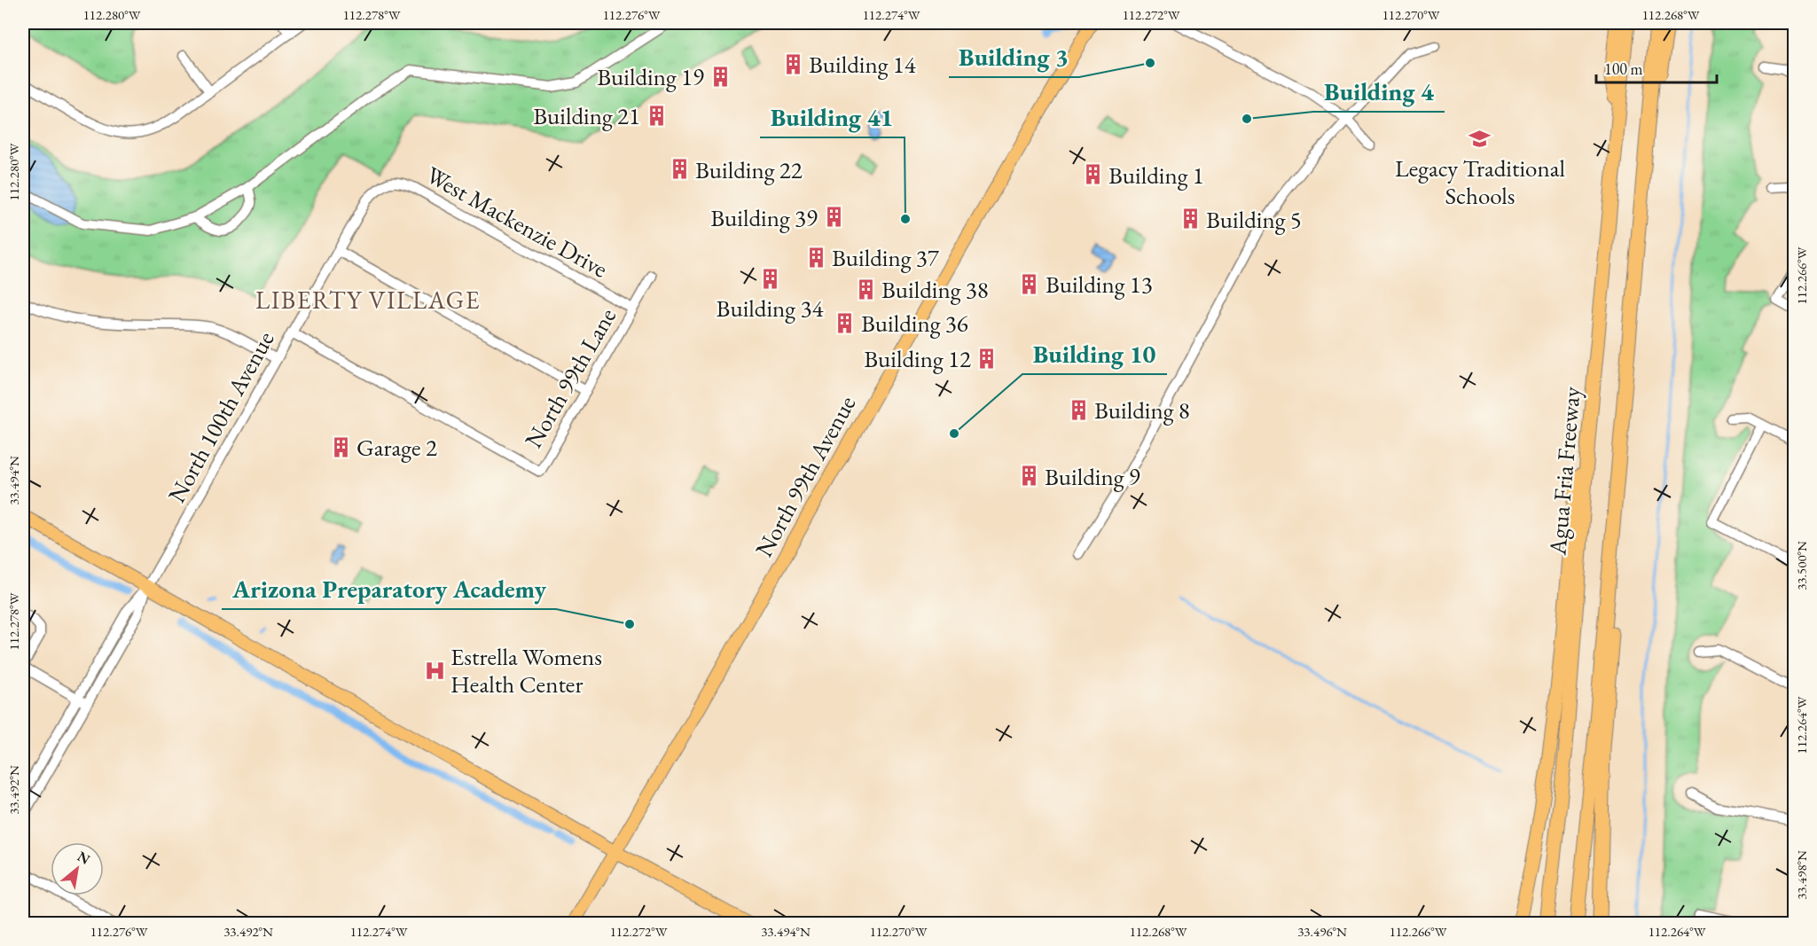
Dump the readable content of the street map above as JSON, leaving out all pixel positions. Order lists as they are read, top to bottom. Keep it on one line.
{"streets":{"highway":["Agua Fria Freeway"],"main road":["North 99th Avenue"],"street":["West Mackenzie Drive","North 99th Lane","North 100th Avenue"]},"crossings":[["West Mackenzie Drive","North 99th Lane"],["West Mackenzie Drive","North 100th Avenue"],["North 99th Lane","North 100th Avenue"]],"districts":["LIBERTY VILLAGE"],"places":{"other":["Building 3","Building 4","Building 41","Building 10","Arizona Preparatory Academy"],"building":["Building 14","Building 19","Building 21","Building 22","Building 1","Building 39","Building 5","Building 37","Building 34","Building 13","Building 38","Building 36","Building 12","Building 8","Garage 2","Building 9"],"school or university":["Legacy Traditional Schools"],"hospital":["Estrella Womens Health Center"]},"scale_bar":"100 m","north":"top right","coordinates":["112.280°W","112.278°W","112.276°W","112.274°W","112.272°W","112.270°W","112.268°W","112.266°W","33.494°N","33.500°N","112.264°W","33.492°N","33.498°N","33.496°N"]}
